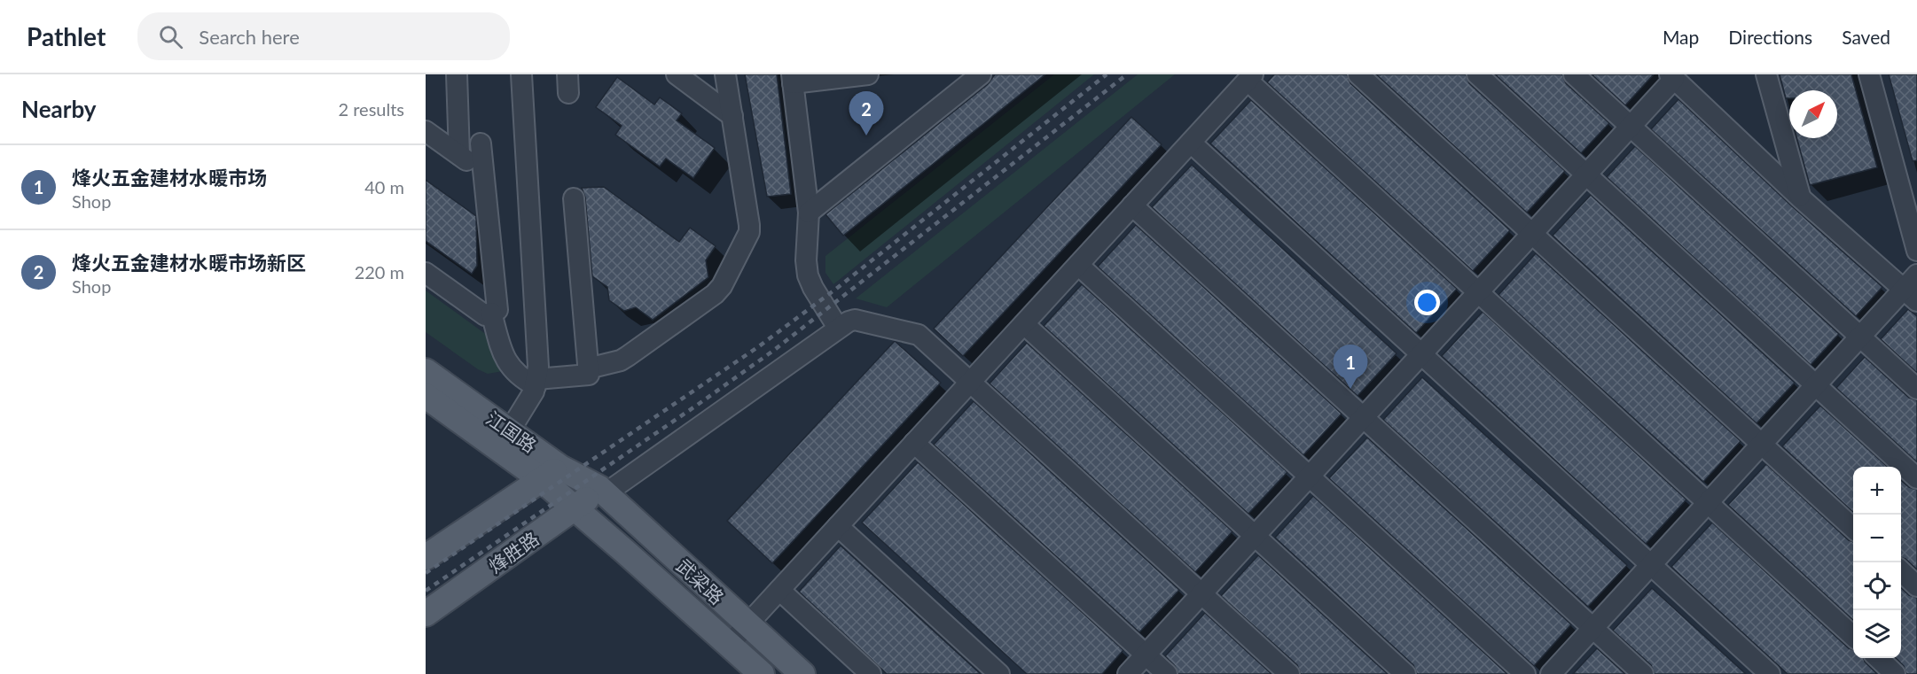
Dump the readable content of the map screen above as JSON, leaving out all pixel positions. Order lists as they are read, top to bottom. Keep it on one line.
{"streets":{"main road":["江国路","烽胜路","武梁路"]},"crossings":[["江国路","烽胜路"],["江国路","武梁路"],["烽胜路","武梁路"]],"north":"top right","page":{"header":"Pathlet","search":"Search here","nav":["Map","Directions","Saved"],"heading":["Nearby","2 results"],"pins":["2","1"],"list":[{"mark":"1","name":"烽火五金建材水暖市场","note":"Shop","value":"40 m"},{"mark":"2","name":"烽火五金建材水暖市场新区","note":"Shop","value":"220 m"}],"map_buttons":["+","−"]}}
